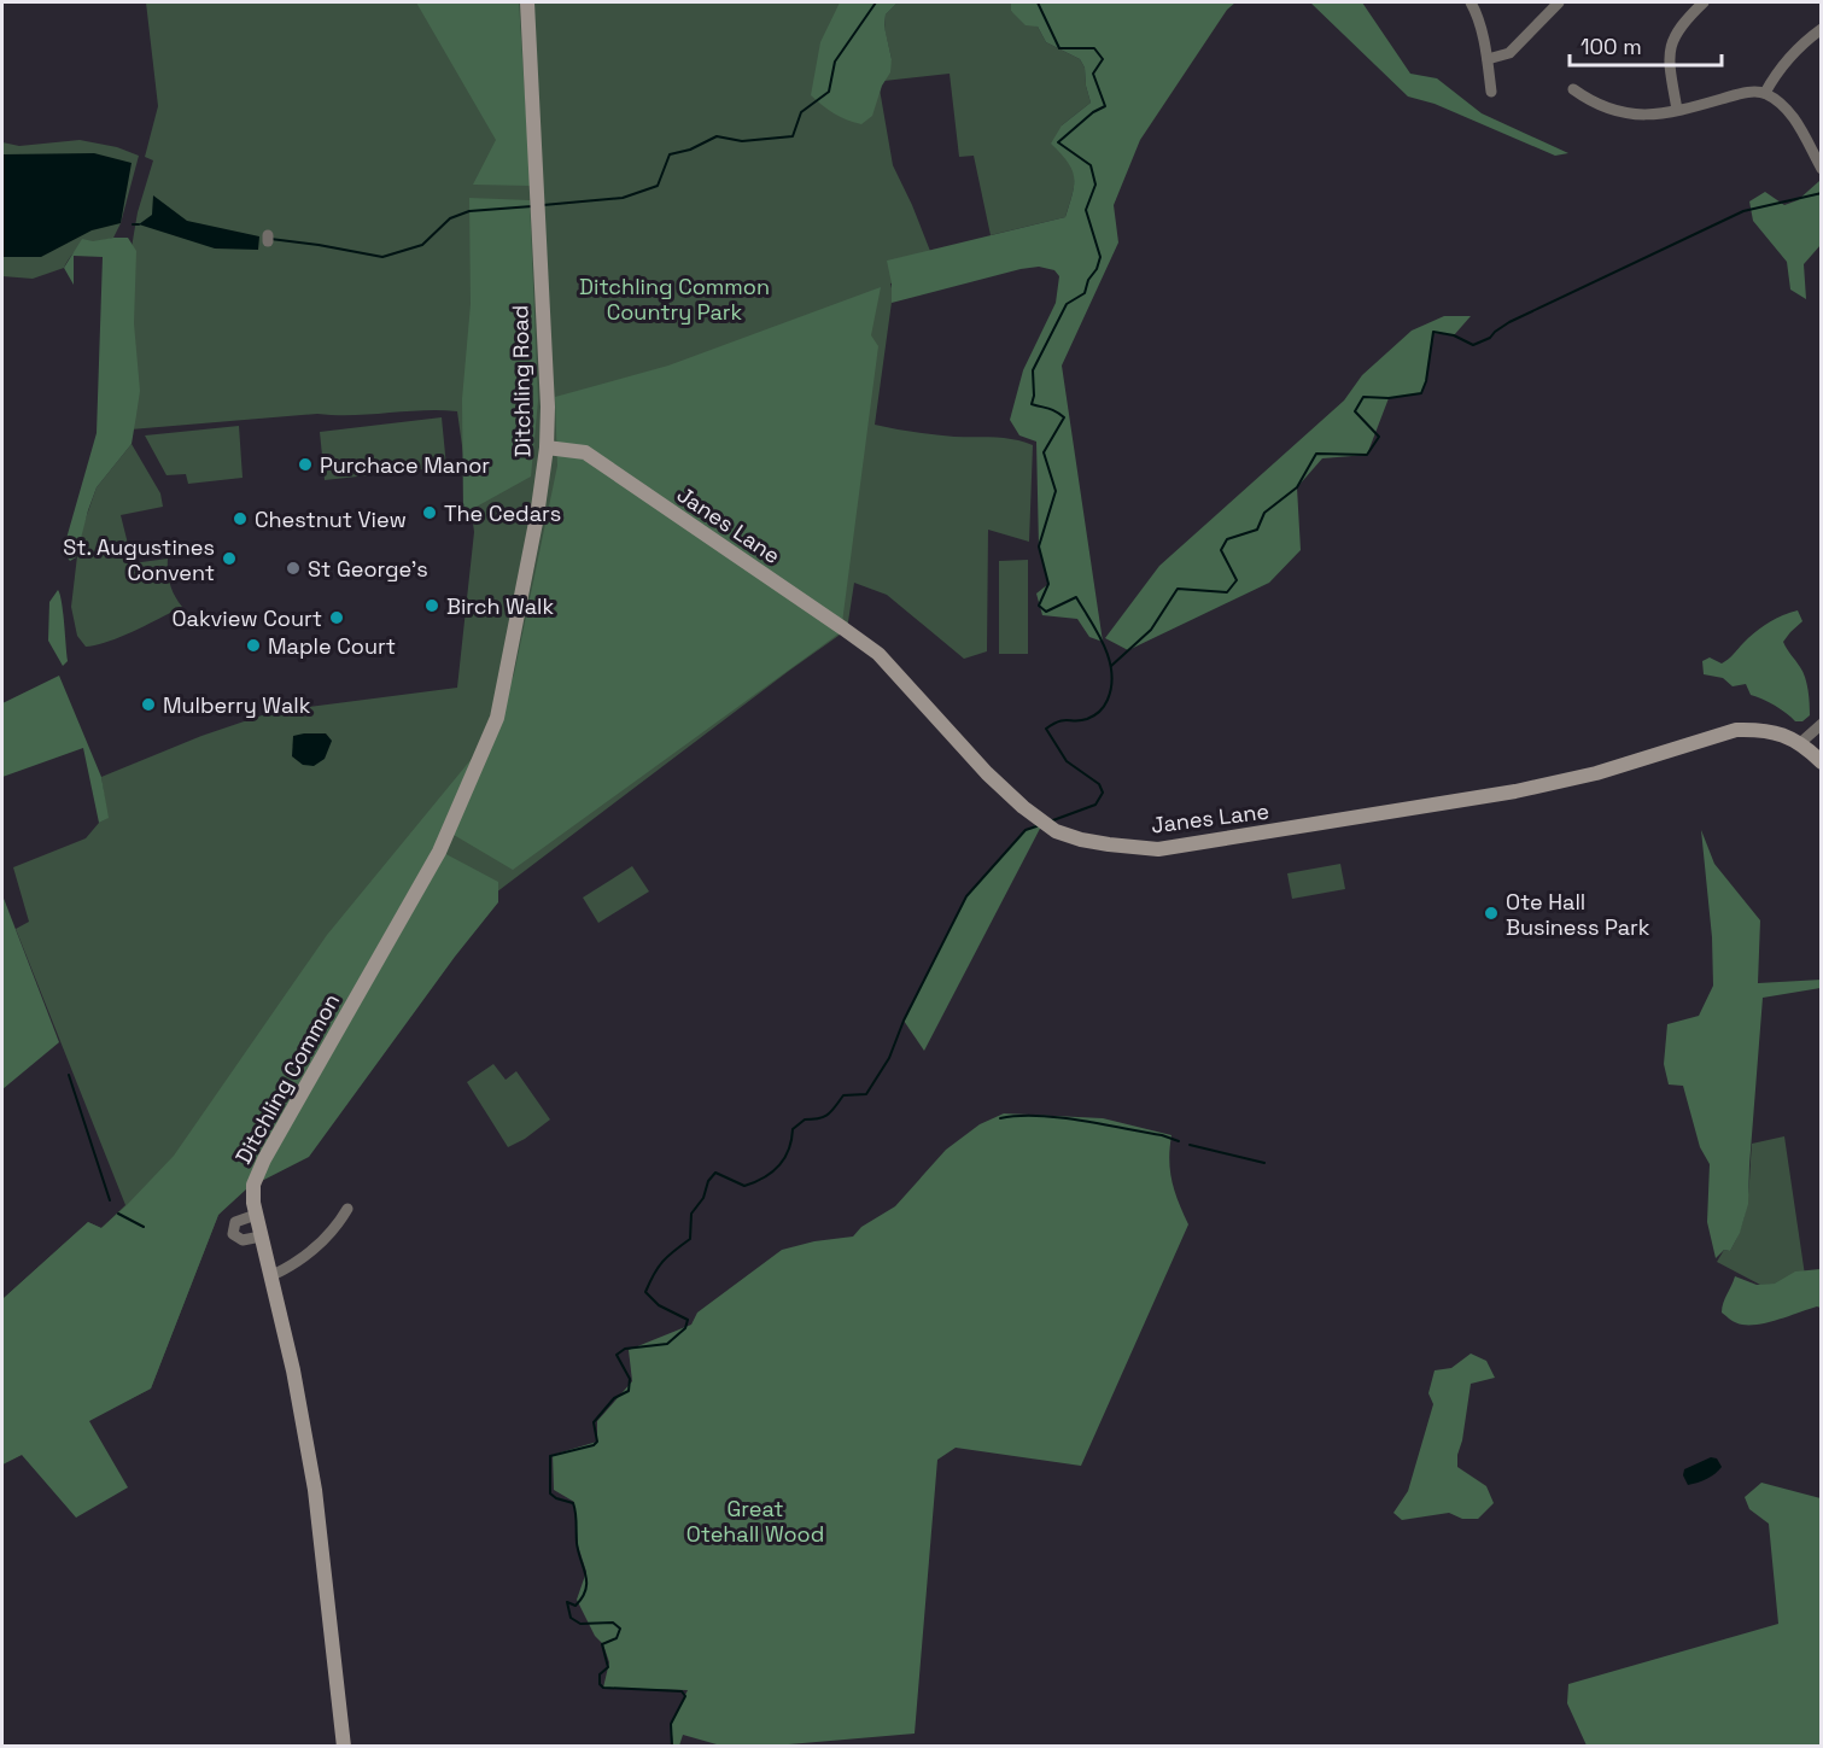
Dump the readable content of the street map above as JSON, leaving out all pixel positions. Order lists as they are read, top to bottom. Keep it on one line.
{"streets":{"main road":["Ditchling Road","Janes Lane","Ditchling Common"]},"crossings":[["Ditchling Road","Janes Lane"],["Ditchling Road","Ditchling Common"]],"parks":["Ditchling Common Country Park","Great Otehall Wood"],"places":["Purchace Manor","The Cedars","Chestnut View","St. Augustines Convent","St George's","Birch Walk","Oakview Court","Maple Court","Mulberry Walk","Ote Hall Business Park"],"scale_bar":"100 m"}
